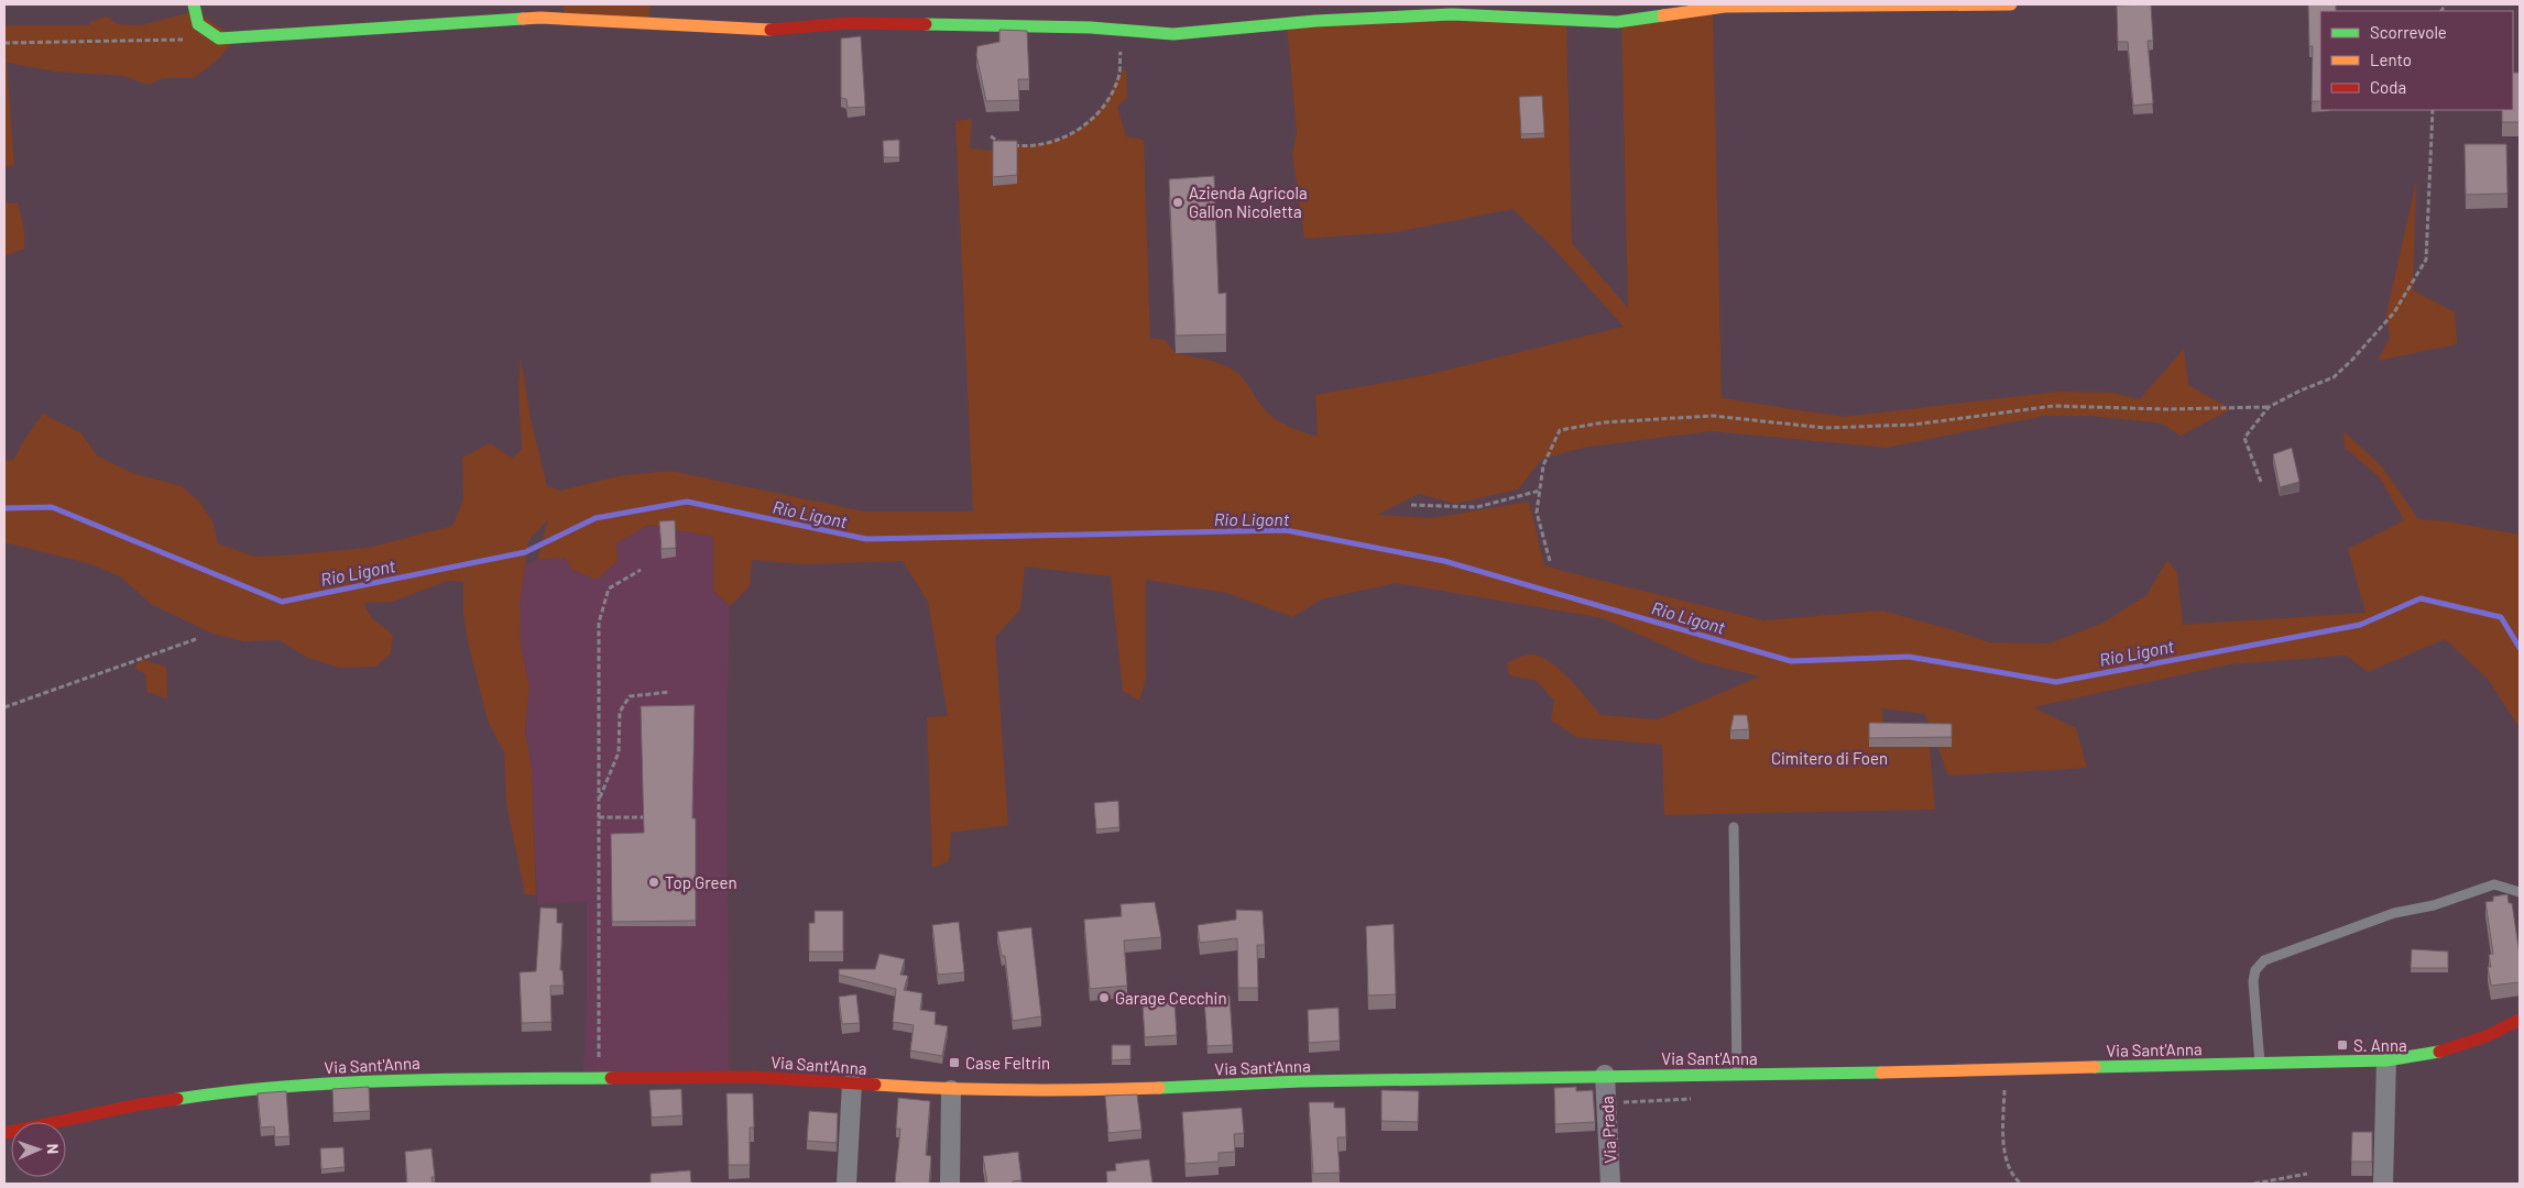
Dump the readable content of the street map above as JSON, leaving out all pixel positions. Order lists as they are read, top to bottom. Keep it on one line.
{"streets":{"main road":["Via Sant'Anna"],"street":["Via Prada"]},"crossings":[["Via Sant'Anna","Via Prada"]],"water":["Rio Ligont"],"parks":["Cimitero di Foen"],"places":{"other":["Azienda Agricola Gallon Nicoletta","Top Green","Garage Cecchin"],"transit":["S. Anna","Case Feltrin"]},"legend":["Scorrevole","Lento","Coda"],"north":"right"}
